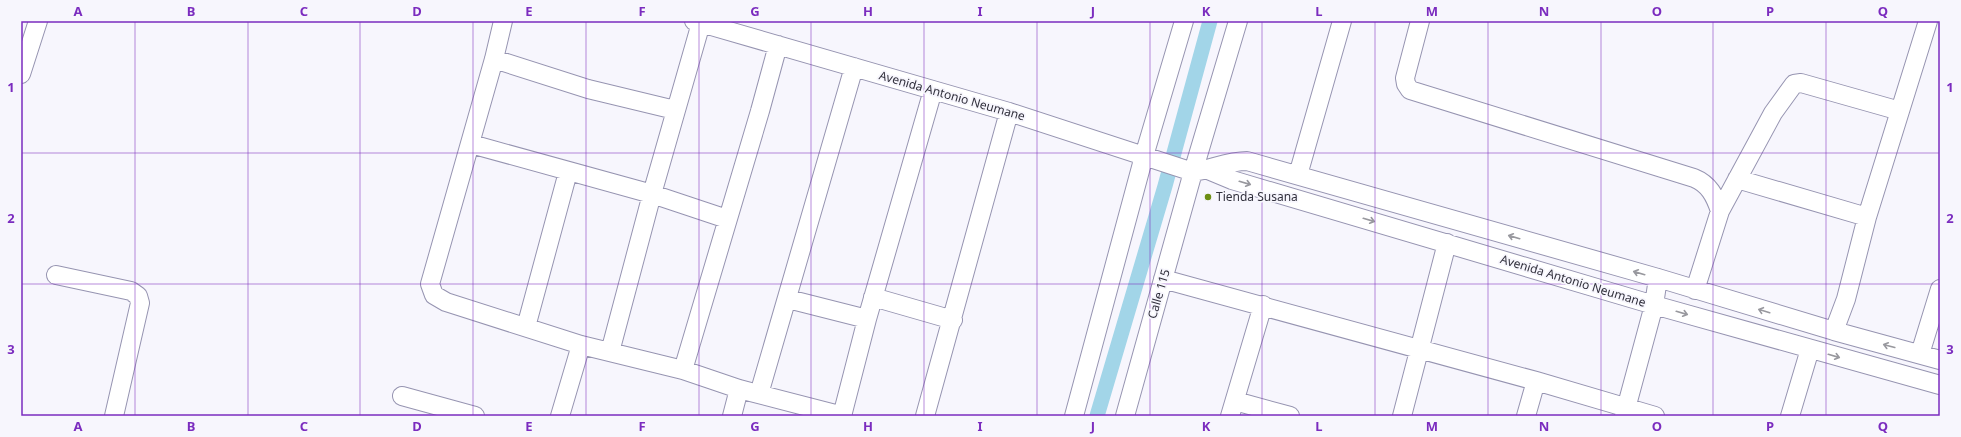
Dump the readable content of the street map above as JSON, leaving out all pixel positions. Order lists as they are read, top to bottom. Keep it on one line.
{"streets":{"street":["Avenida Antonio Neumane","Calle 115"]},"crossings":[["Avenida Antonio Neumane","Calle 115"]],"places":["Tienda Susana"],"grid":{"columns":["A","B","C","D","E","F","G","H","I","J","K","L","M","N","O","P","Q"],"rows":["1","2","3"]}}
